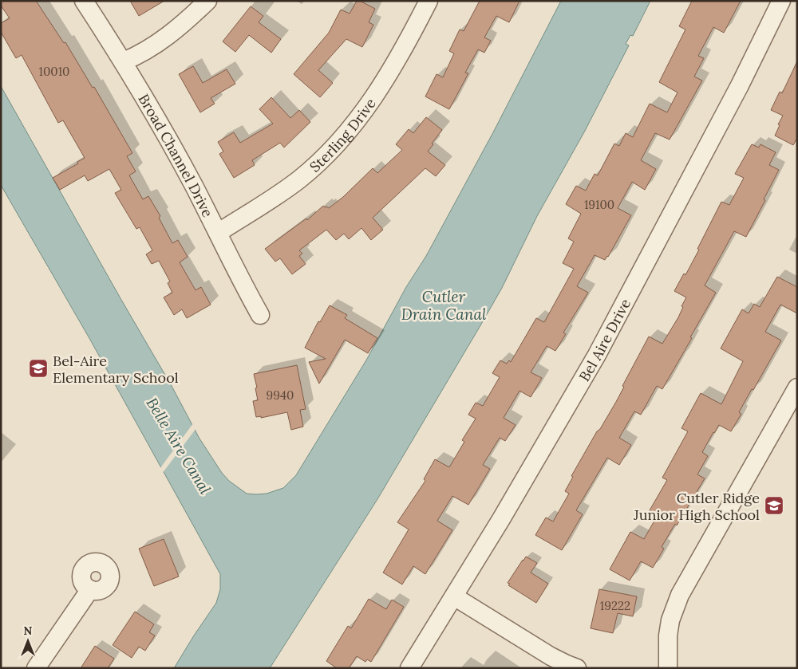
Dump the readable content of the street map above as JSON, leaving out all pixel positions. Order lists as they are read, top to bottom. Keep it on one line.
{"streets":{"street":["Sterling Drive","Broad Channel Drive","Bel Aire Drive"]},"crossings":[["Sterling Drive","Broad Channel Drive"]],"water":["Cutler Drain Canal","Belle Aire Canal"],"places":{"school or university":["Bel-Aire Elementary School","Cutler Ridge Junior High School"]},"house_numbers":["10010","19100","9940","19222"],"north":"top"}
